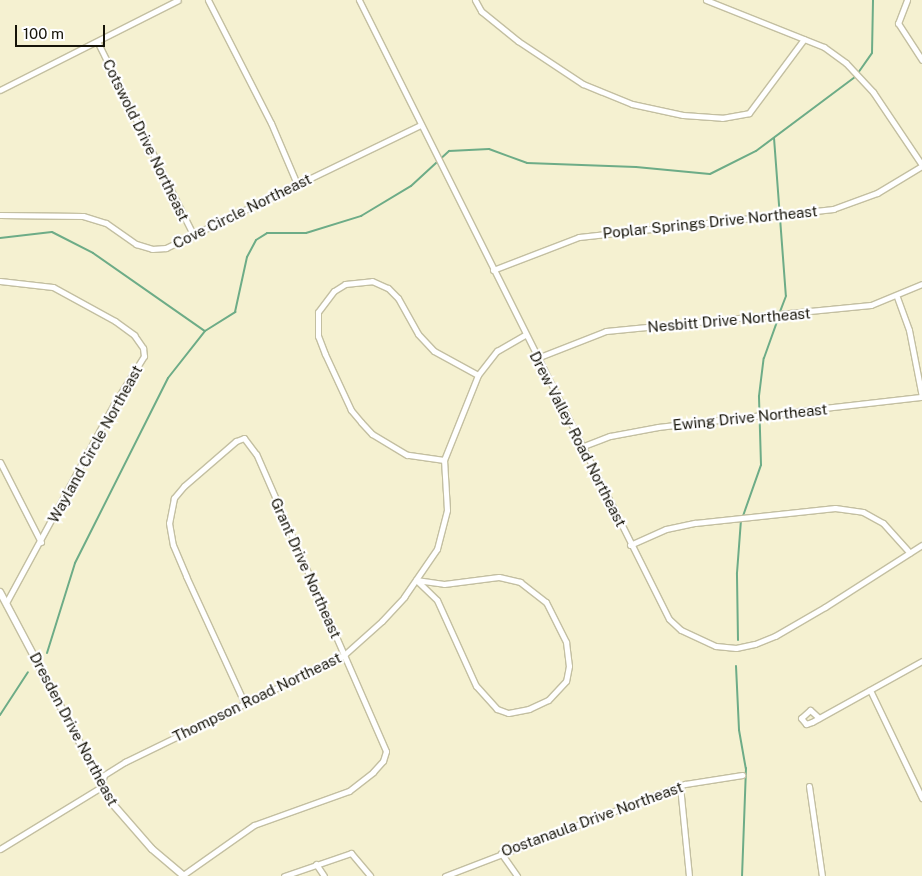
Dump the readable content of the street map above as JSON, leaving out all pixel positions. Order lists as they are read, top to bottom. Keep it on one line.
{"streets":{"street":["Cotswold Drive Northeast","Cove Circle Northeast","Poplar Springs Drive Northeast","Nesbitt Drive Northeast","Ewing Drive Northeast","Drew Valley Road Northeast","Wayland Circle Northeast","Grant Drive Northeast","Thompson Road Northeast","Dresden Drive Northeast","Oostanaula Drive Northeast"]},"crossings":[["Cotswold Drive Northeast","Cove Circle Northeast"],["Cove Circle Northeast","Drew Valley Road Northeast"],["Poplar Springs Drive Northeast","Drew Valley Road Northeast"],["Nesbitt Drive Northeast","Drew Valley Road Northeast"],["Ewing Drive Northeast","Drew Valley Road Northeast"],["Drew Valley Road Northeast","Thompson Road Northeast"],["Wayland Circle Northeast","Dresden Drive Northeast"],["Grant Drive Northeast","Thompson Road Northeast"],["Grant Drive Northeast","Dresden Drive Northeast"],["Thompson Road Northeast","Dresden Drive Northeast"]],"scale_bar":"100 m"}
